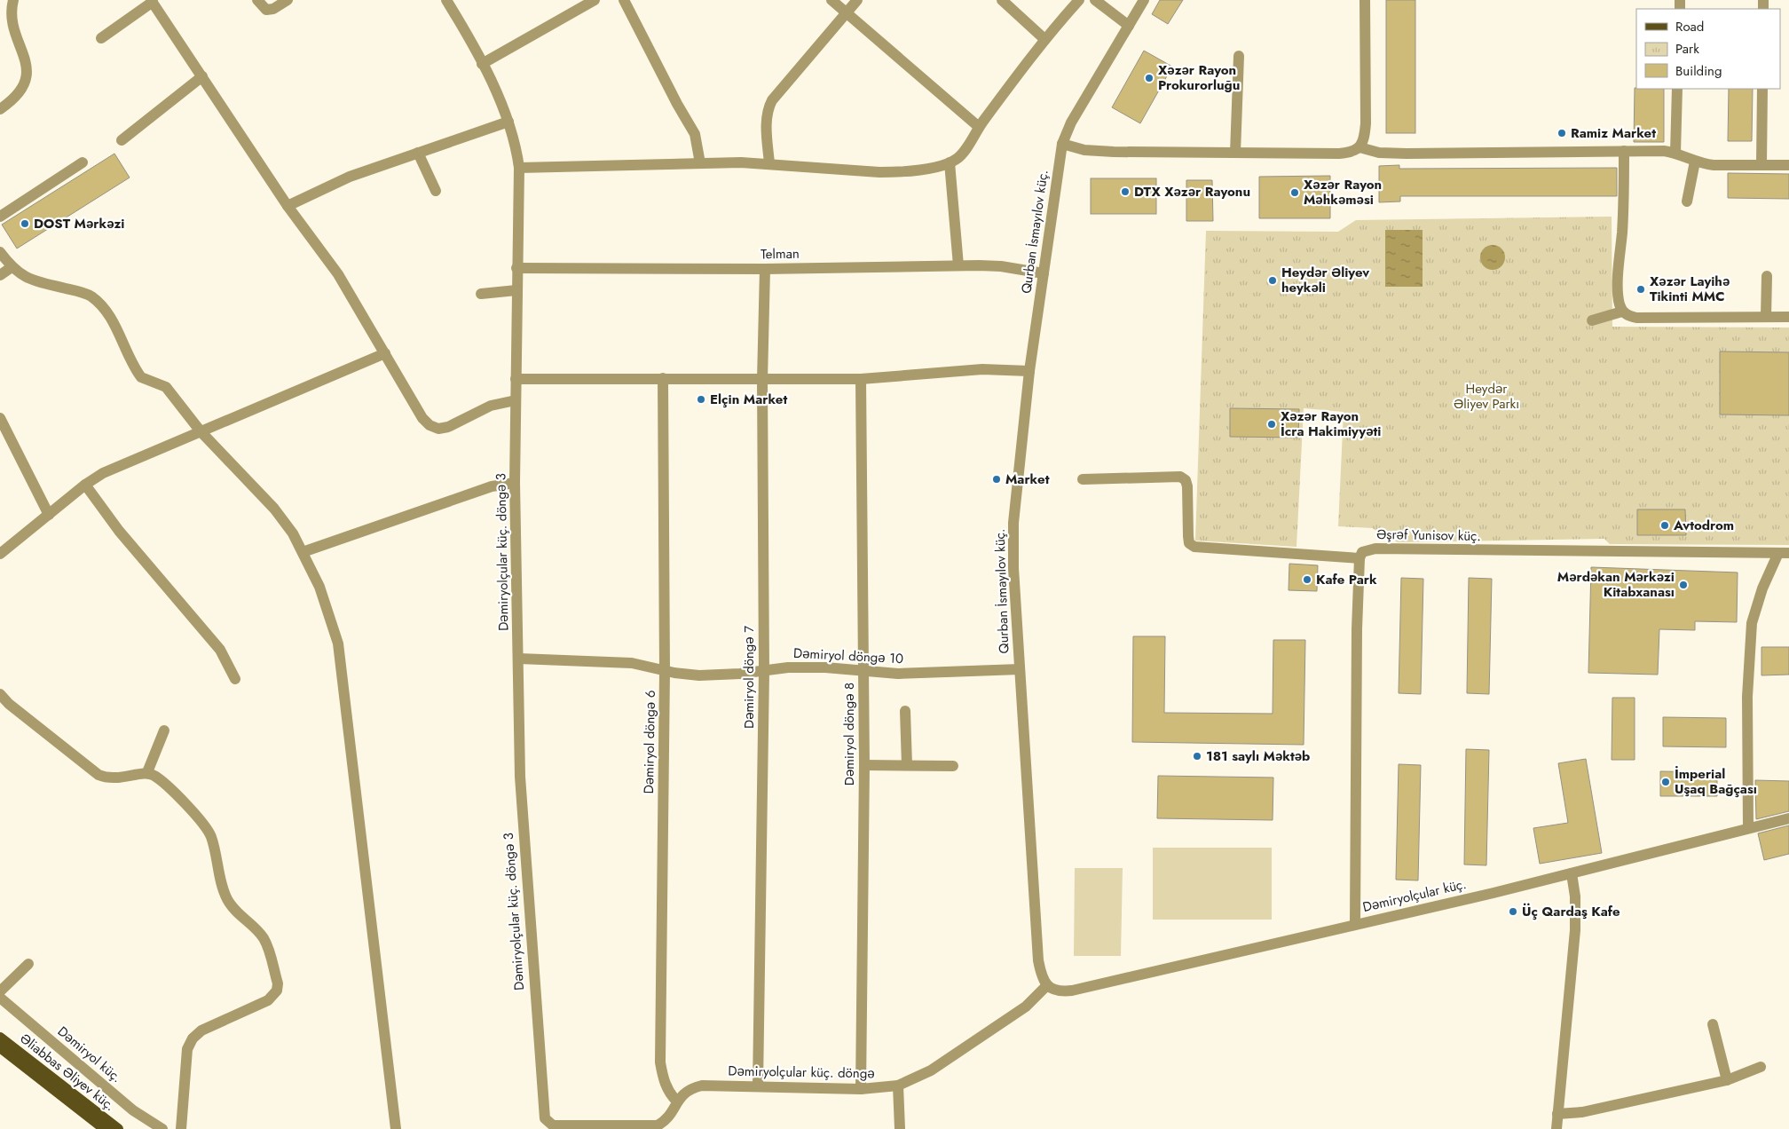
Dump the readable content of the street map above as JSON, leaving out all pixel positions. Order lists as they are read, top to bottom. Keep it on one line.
{"streets":{"main road":["Əliabbas Əliyev küç."],"street":["Qurban İsmayılov küç.","Telman","Əşrəf Yunisov küç.","Dəmiryolçular küç. döngə 3","Dəmiryol döngə 10","Dəmiryol döngə 7","Dəmiryol döngə 8","Dəmiryol döngə 6","Dəmiryolçular küç.","Dəmiryol küç.","Dəmiryolçular küç. döngə"]},"crossings":[["Qurban İsmayılov küç.","Telman"],["Qurban İsmayılov küç.","Dəmiryol döngə 10"],["Qurban İsmayılov küç.","Dəmiryolçular küç."],["Qurban İsmayılov küç.","Dəmiryolçular küç. döngə"],["Telman","Dəmiryolçular küç. döngə 3"],["Telman","Dəmiryol döngə 7"],["Dəmiryolçular küç. döngə 3","Dəmiryol döngə 10"],["Dəmiryolçular küç. döngə 3","Dəmiryolçular küç. döngə"],["Dəmiryol döngə 10","Dəmiryol döngə 7"],["Dəmiryol döngə 10","Dəmiryol döngə 8"],["Dəmiryol döngə 10","Dəmiryol döngə 6"],["Dəmiryol döngə 7","Dəmiryolçular küç. döngə"],["Dəmiryol döngə 8","Dəmiryolçular küç. döngə"],["Dəmiryol döngə 6","Dəmiryolçular küç. döngə"],["Dəmiryolçular küç.","Dəmiryolçular küç. döngə"]],"parks":["Heydər Əliyev Parkı"],"places":["Xəzər Rayon Prokurorluğu","Ramiz Market","DTX Xəzər Rayonu","Xəzər Rayon Məhkəməsi","DOST Mərkəzi","Heydər Əliyev heykəli","Xəzər Layihə Tikinti MMC","Elçin Market","Xəzər Rayon İcra Hakimiyyəti","Market","Avtodrom","Kafe Park","Mərdəkan Mərkəzi Kitabxanası","181 saylı Məktəb","İmperial Uşaq Bağçası","Üç Qardaş Kafe"],"legend":["Road","Park","Building"]}
